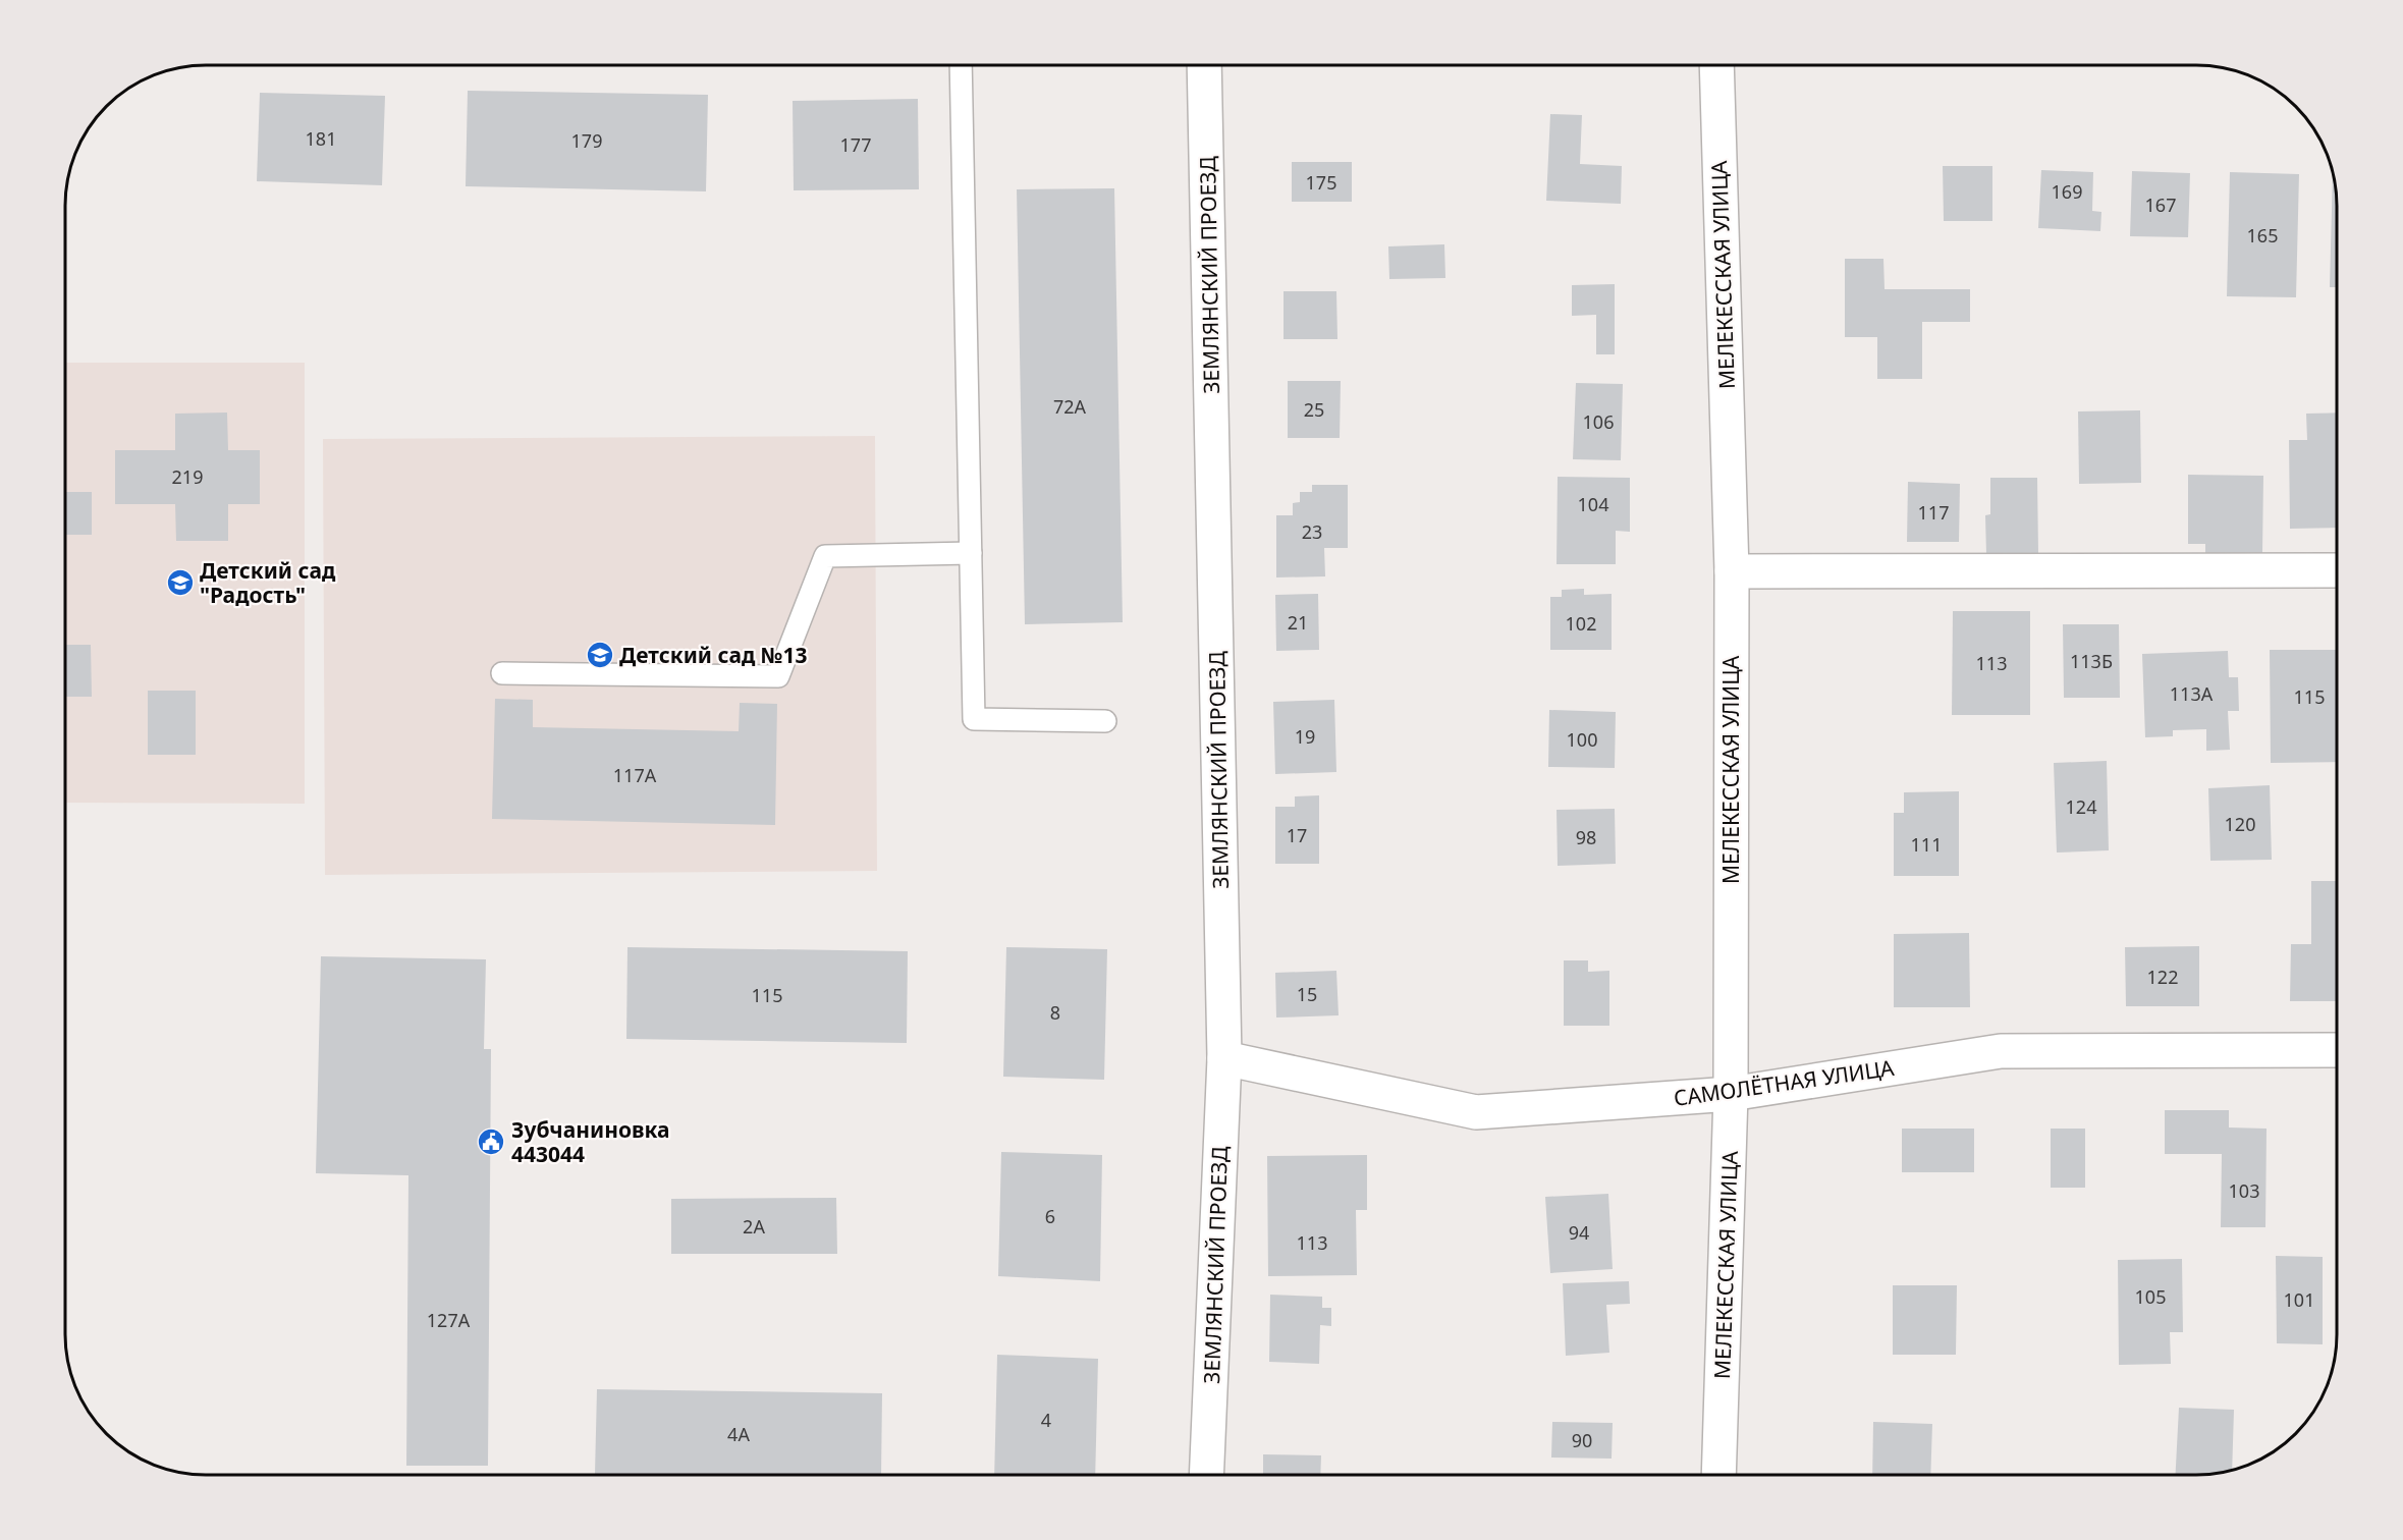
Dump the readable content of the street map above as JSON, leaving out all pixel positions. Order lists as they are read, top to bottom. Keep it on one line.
{"streets":{"street":["ЗЕМЛЯНСКИЙ ПРОЕЗД","МЕЛЕКЕССКАЯ УЛИЦА","САМОЛЁТНАЯ УЛИЦА"]},"crossings":[["ЗЕМЛЯНСКИЙ ПРОЕЗД","САМОЛЁТНАЯ УЛИЦА"],["МЕЛЕКЕССКАЯ УЛИЦА","САМОЛЁТНАЯ УЛИЦА"]],"places":{"school or university":["Детский сад \"Радость\"","Детский сад №13"],"public building":["Зубчаниновка 443044"]},"house_numbers":["181","179","177","175","169","167","165","72А","25","106","219","104","117","23","21","102","113Б","113","113А","115","19","100","117А","124","120","17","98","111","122","15","115","8","103","6","2А","94","113","105","101","127А","4","4А","90"]}
